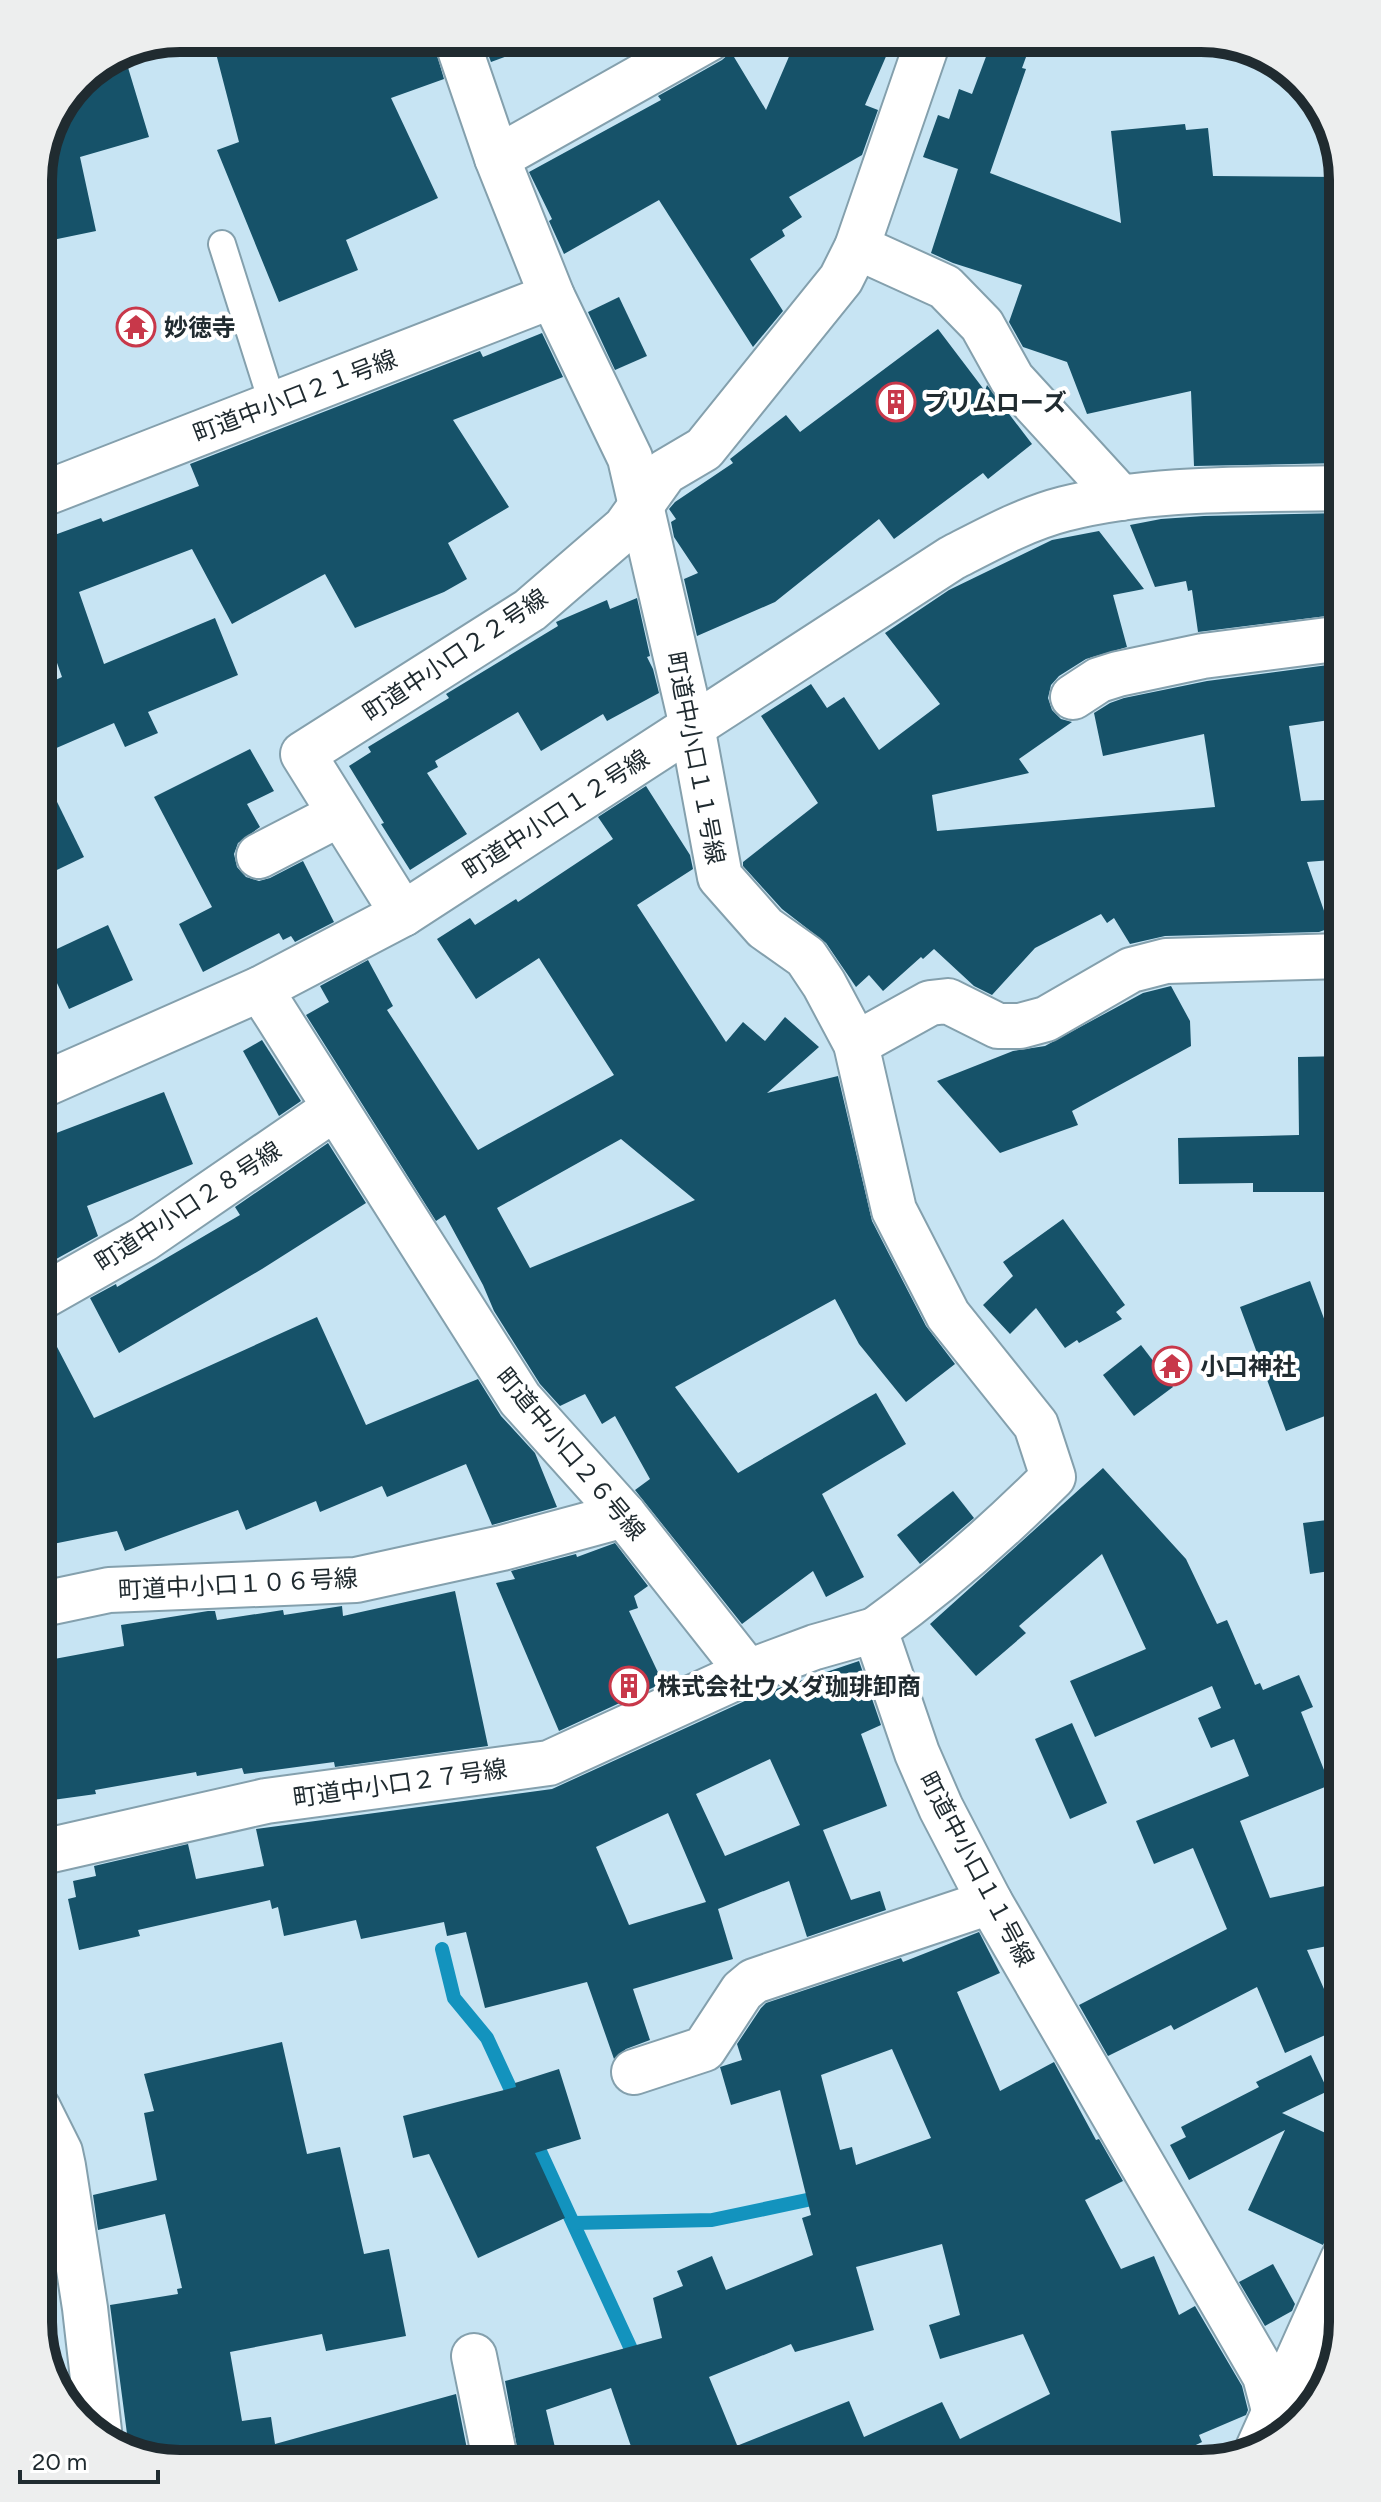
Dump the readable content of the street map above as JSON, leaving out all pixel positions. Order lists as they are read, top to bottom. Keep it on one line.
{"streets":{"street":["町道中小口２１号線","町道中小口２２号線","町道中小口１１号線","町道中小口１２号線","町道中小口２８号線","町道中小口２６号線","町道中小口１０６号線","町道中小口２７号線"]},"crossings":[["町道中小口２１号線","町道中小口１１号線"],["町道中小口２２号線","町道中小口１１号線"],["町道中小口２２号線","町道中小口１２号線"],["町道中小口１１号線","町道中小口１２号線"],["町道中小口１２号線","町道中小口２６号線"],["町道中小口２８号線","町道中小口２６号線"],["町道中小口２６号線","町道中小口１０６号線"],["町道中小口２６号線","町道中小口２７号線"]],"places":{"temple":["妙徳寺","小口神社"],"building":["プリムローズ","株式会社ウメダ珈琲卸商"]},"scale_bar":"20 m"}
